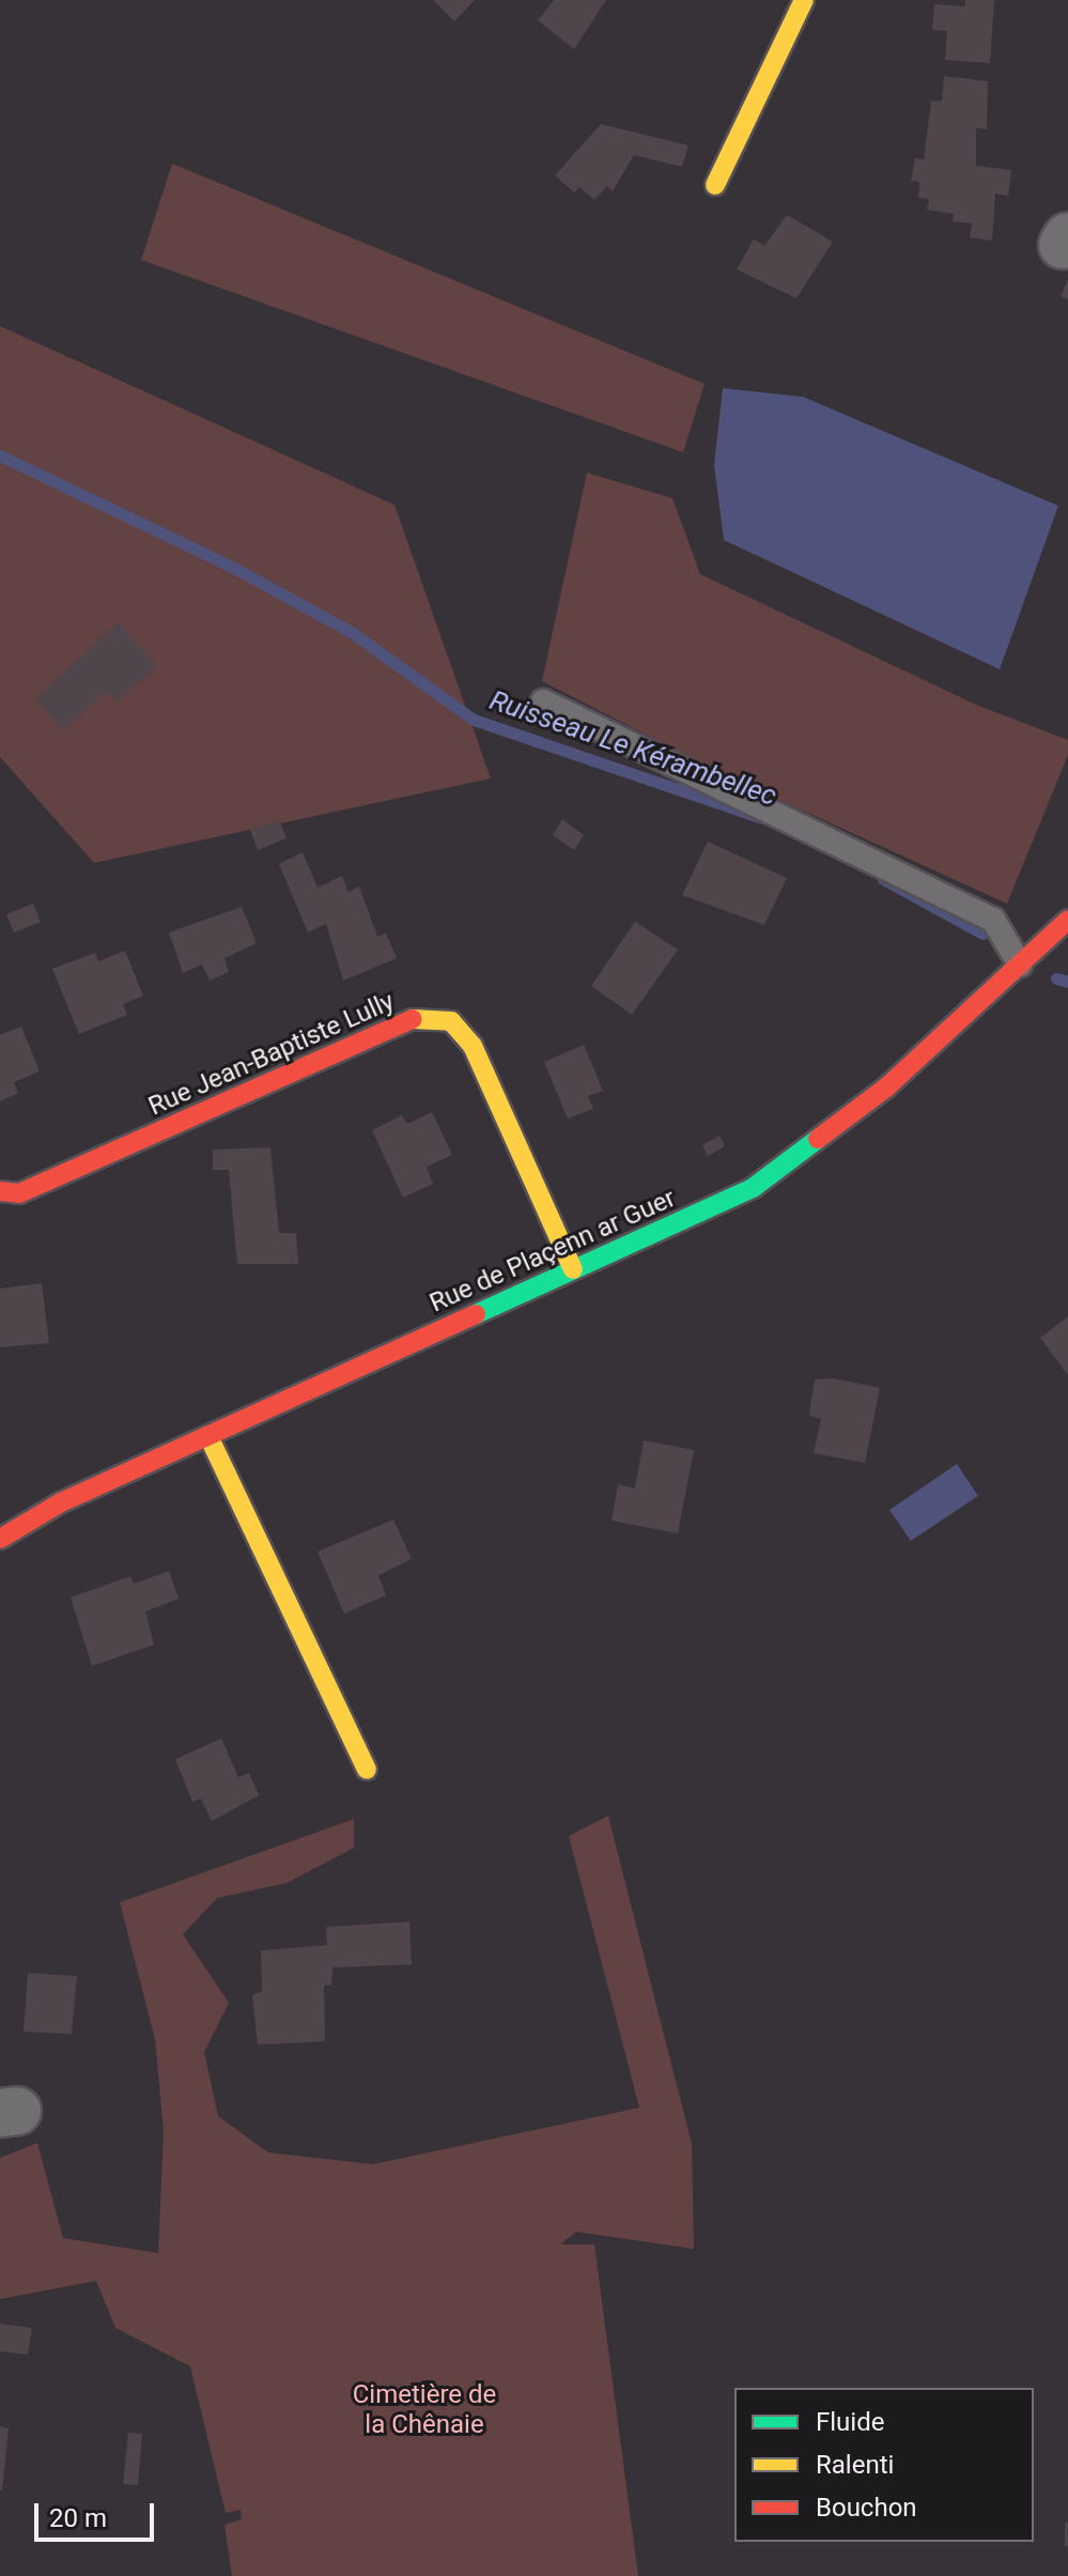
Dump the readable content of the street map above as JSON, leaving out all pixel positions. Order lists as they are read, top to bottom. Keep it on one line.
{"streets":{"street":["Rue Jean-Baptiste Lully","Rue de Plaçenn ar Guer"]},"crossings":[["Rue Jean-Baptiste Lully","Rue de Plaçenn ar Guer"]],"water":["Ruisseau Le Kérambellec"],"parks":["Cimetière de la Chênaie"],"legend":["Fluide","Ralenti","Bouchon"],"scale_bar":"20 m"}
